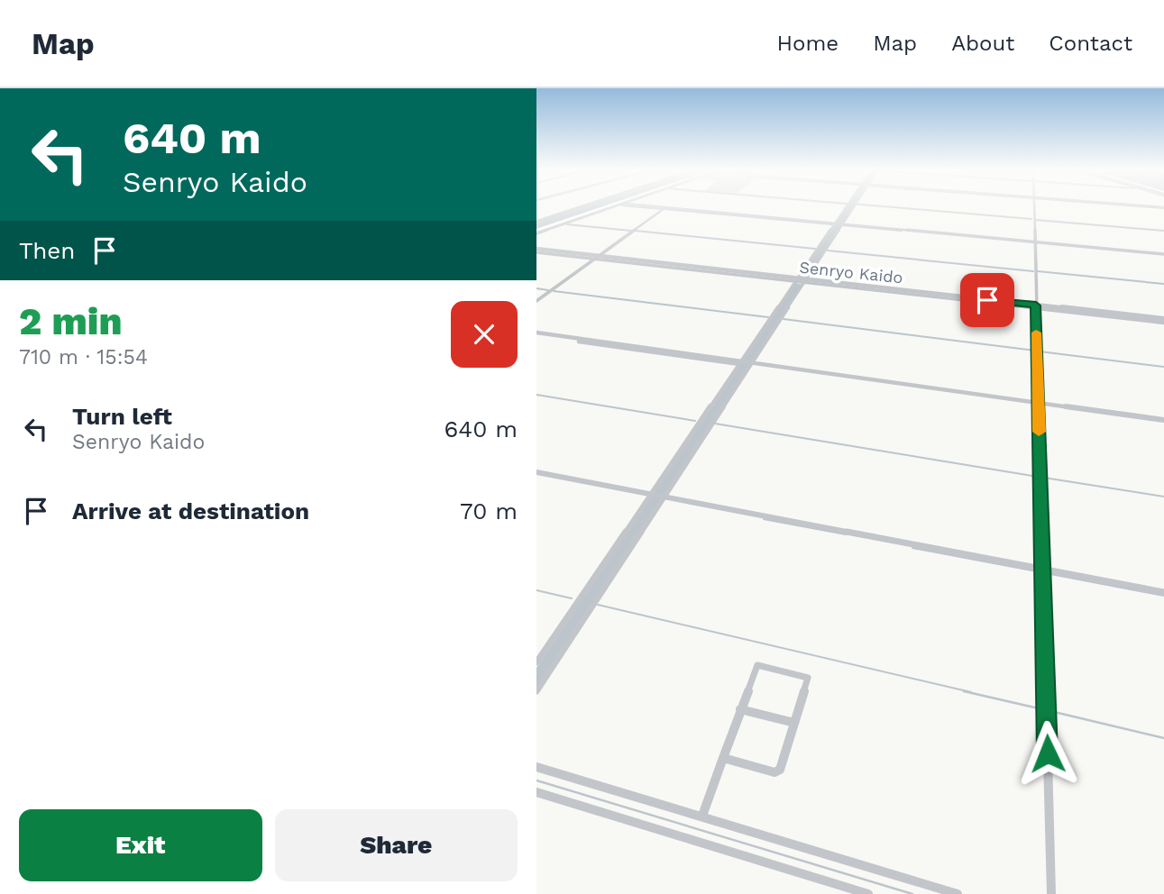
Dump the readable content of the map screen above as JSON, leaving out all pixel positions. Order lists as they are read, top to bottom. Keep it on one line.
{"streets":{"street":["Senryo Kaido"]},"page":{"header":"Map","nav":["Home","Map","About","Contact"],"turn":["640 m","Senryo Kaido"],"then":"Then","heading":["2 min","710 m · 15:54"],"list":[{"name":"Turn left","note":"Senryo Kaido","value":"640 m"},{"name":"Arrive at destination","value":"70 m"}],"buttons":["Exit","Share"]}}
